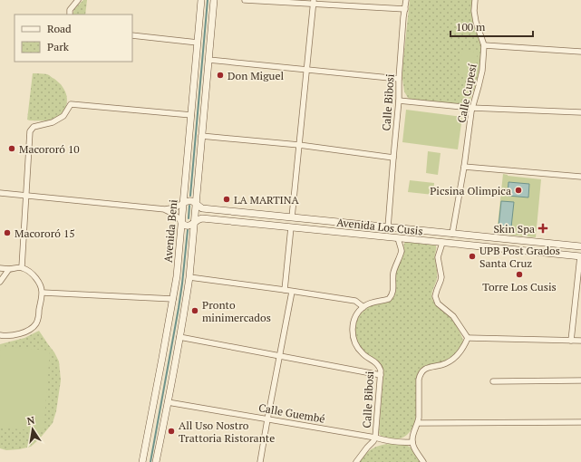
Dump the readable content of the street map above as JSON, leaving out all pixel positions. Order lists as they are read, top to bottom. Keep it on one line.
{"streets":{"street":["Calle Cupesí","Calle Bibosi","Avenida Los Cusis","Avenida Beni","Calle Guembé"]},"crossings":[["Calle Cupesí","Avenida Los Cusis"],["Calle Bibosi","Avenida Los Cusis"],["Calle Bibosi","Calle Guembé"],["Avenida Los Cusis","Avenida Beni"],["Avenida Beni","Calle Guembé"]],"places":{"other":["Don Miguel","Macororó 10","Picsina Olimpica","LA MARTINA","Macororó 15","UPB Post Grados Santa Cruz","Torre Los Cusis","Pronto minimercados","All Uso Nostro Trattoria Ristorante"],"health":["Skin Spa"]},"legend":["Road","Park"],"scale_bar":"100 m","north":"top"}
